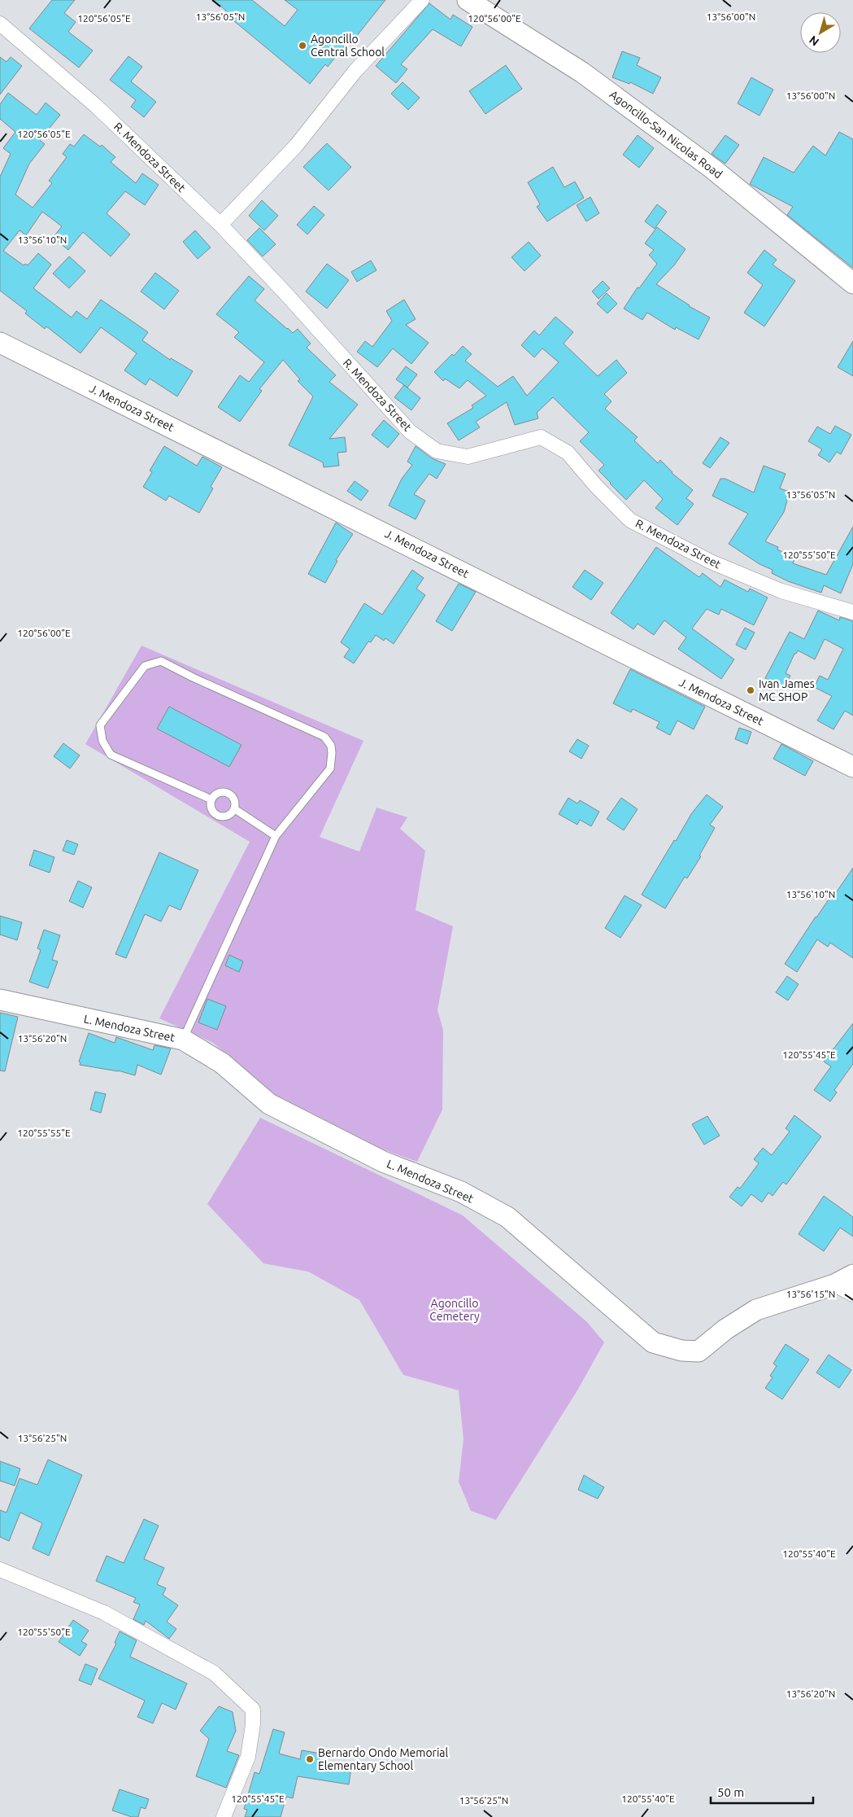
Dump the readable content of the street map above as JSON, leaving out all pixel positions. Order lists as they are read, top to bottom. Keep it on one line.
{"streets":{"main road":["Agoncillo-San Nicolas Road","J. Mendoza Street","L. Mendoza Street"],"street":["R. Mendoza Street"]},"parks":["Agoncillo Cemetery"],"places":["Agoncillo Central School","Ivan James MC SHOP","Bernardo Ondo Memorial Elementary School"],"scale_bar":"50 m","north":"bottom left","coordinates":["13°56'00\"N","13°56'05\"N","120°56'05\"E","120°56'00\"E","13°56'10\"N","120°55'50\"E","13°56'20\"N","120°55'45\"E","120°55'55\"E","13°56'15\"N","13°56'25\"N","120°55'40\"E"]}
